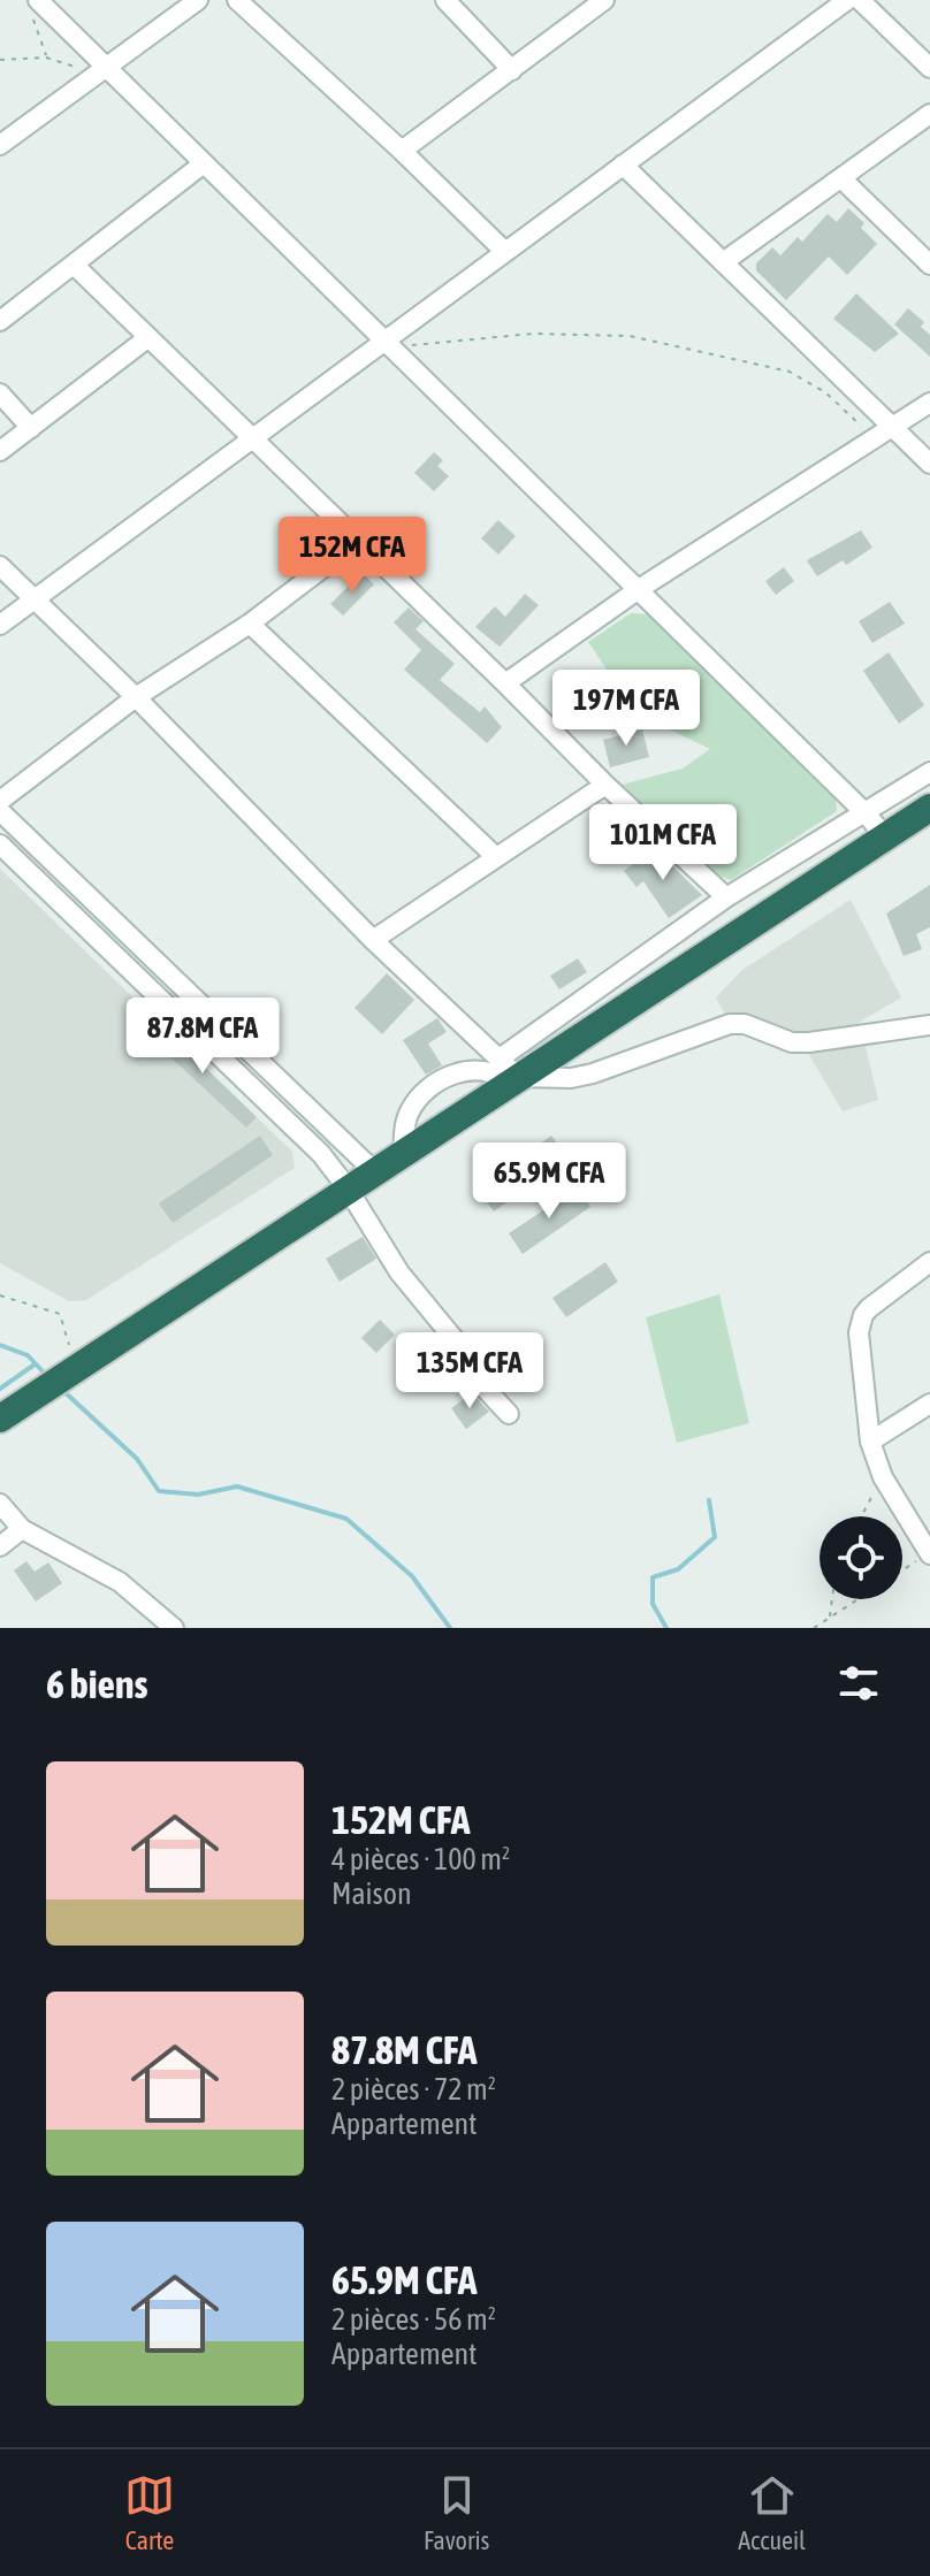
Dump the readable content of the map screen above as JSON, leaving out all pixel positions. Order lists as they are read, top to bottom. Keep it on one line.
{"page":{"price":["152M CFA","197M CFA","101M CFA","87.8M CFA","65.9M CFA","135M CFA"],"heading":"6 biens","list":[{"name":"152M CFA","note":"4 pièces · 100 m² · Maison"},{"name":"87.8M CFA","note":"2 pièces · 72 m² · Appartement"},{"name":"65.9M CFA","note":"2 pièces · 56 m² · Appartement"}],"tabs":["Carte","Favoris","Accueil"]}}
